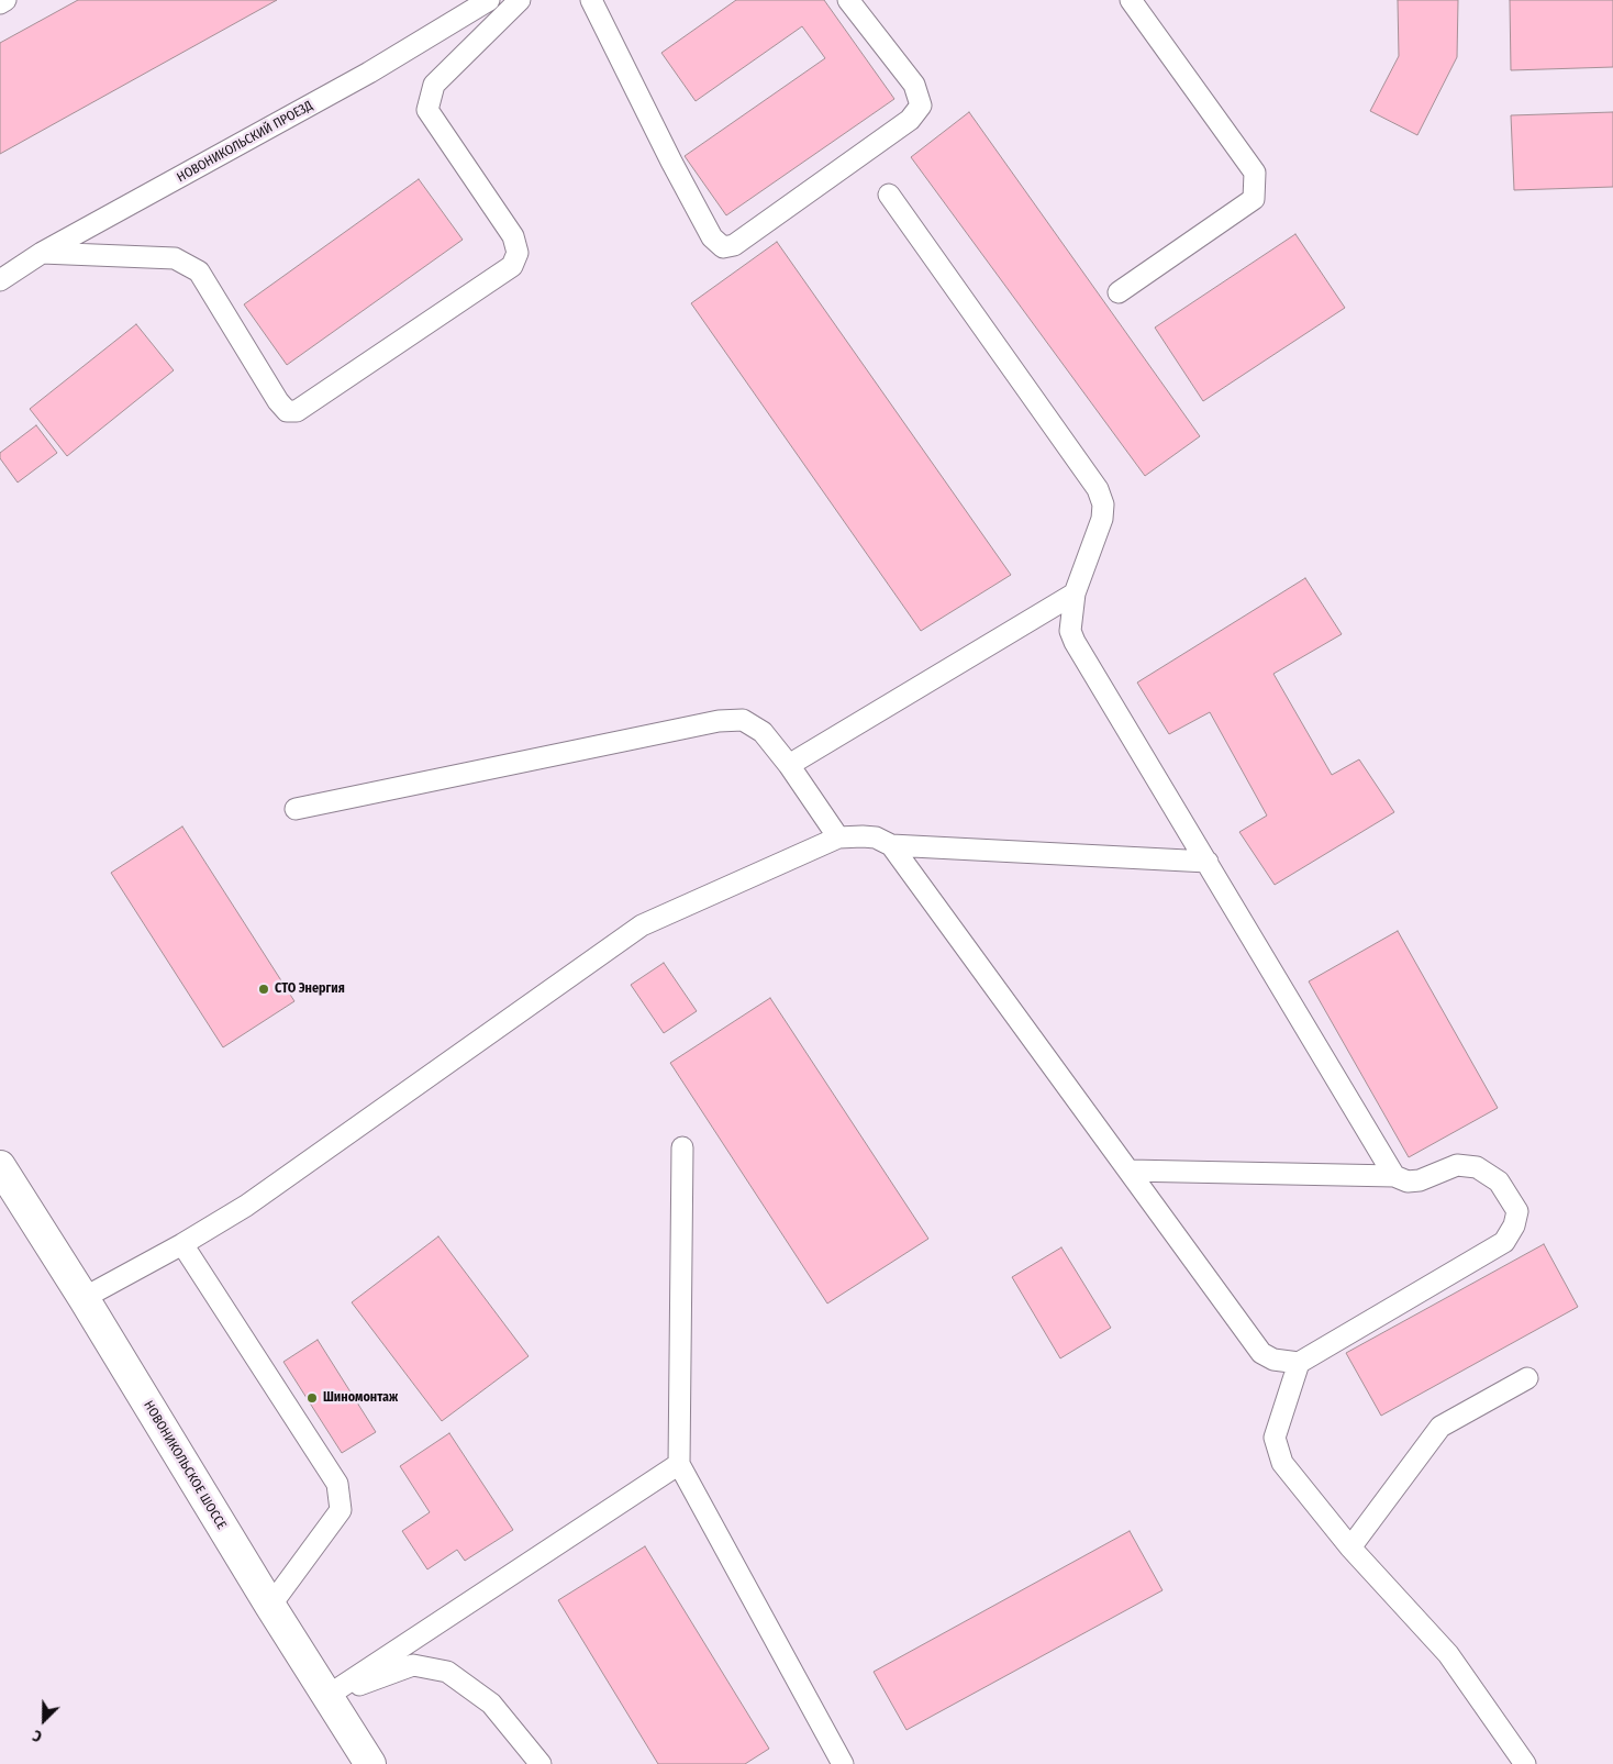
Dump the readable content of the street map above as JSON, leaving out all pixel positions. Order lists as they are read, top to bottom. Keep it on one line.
{"streets":{"highway":["НОВОНИКОЛЬСКОЕ ШОССЕ"],"lane":["НОВОНИКОЛЬСКИЙ ПРОЕЗД"]},"places":["СТО Энергия","Шиномонтаж"],"north":"bottom left"}
